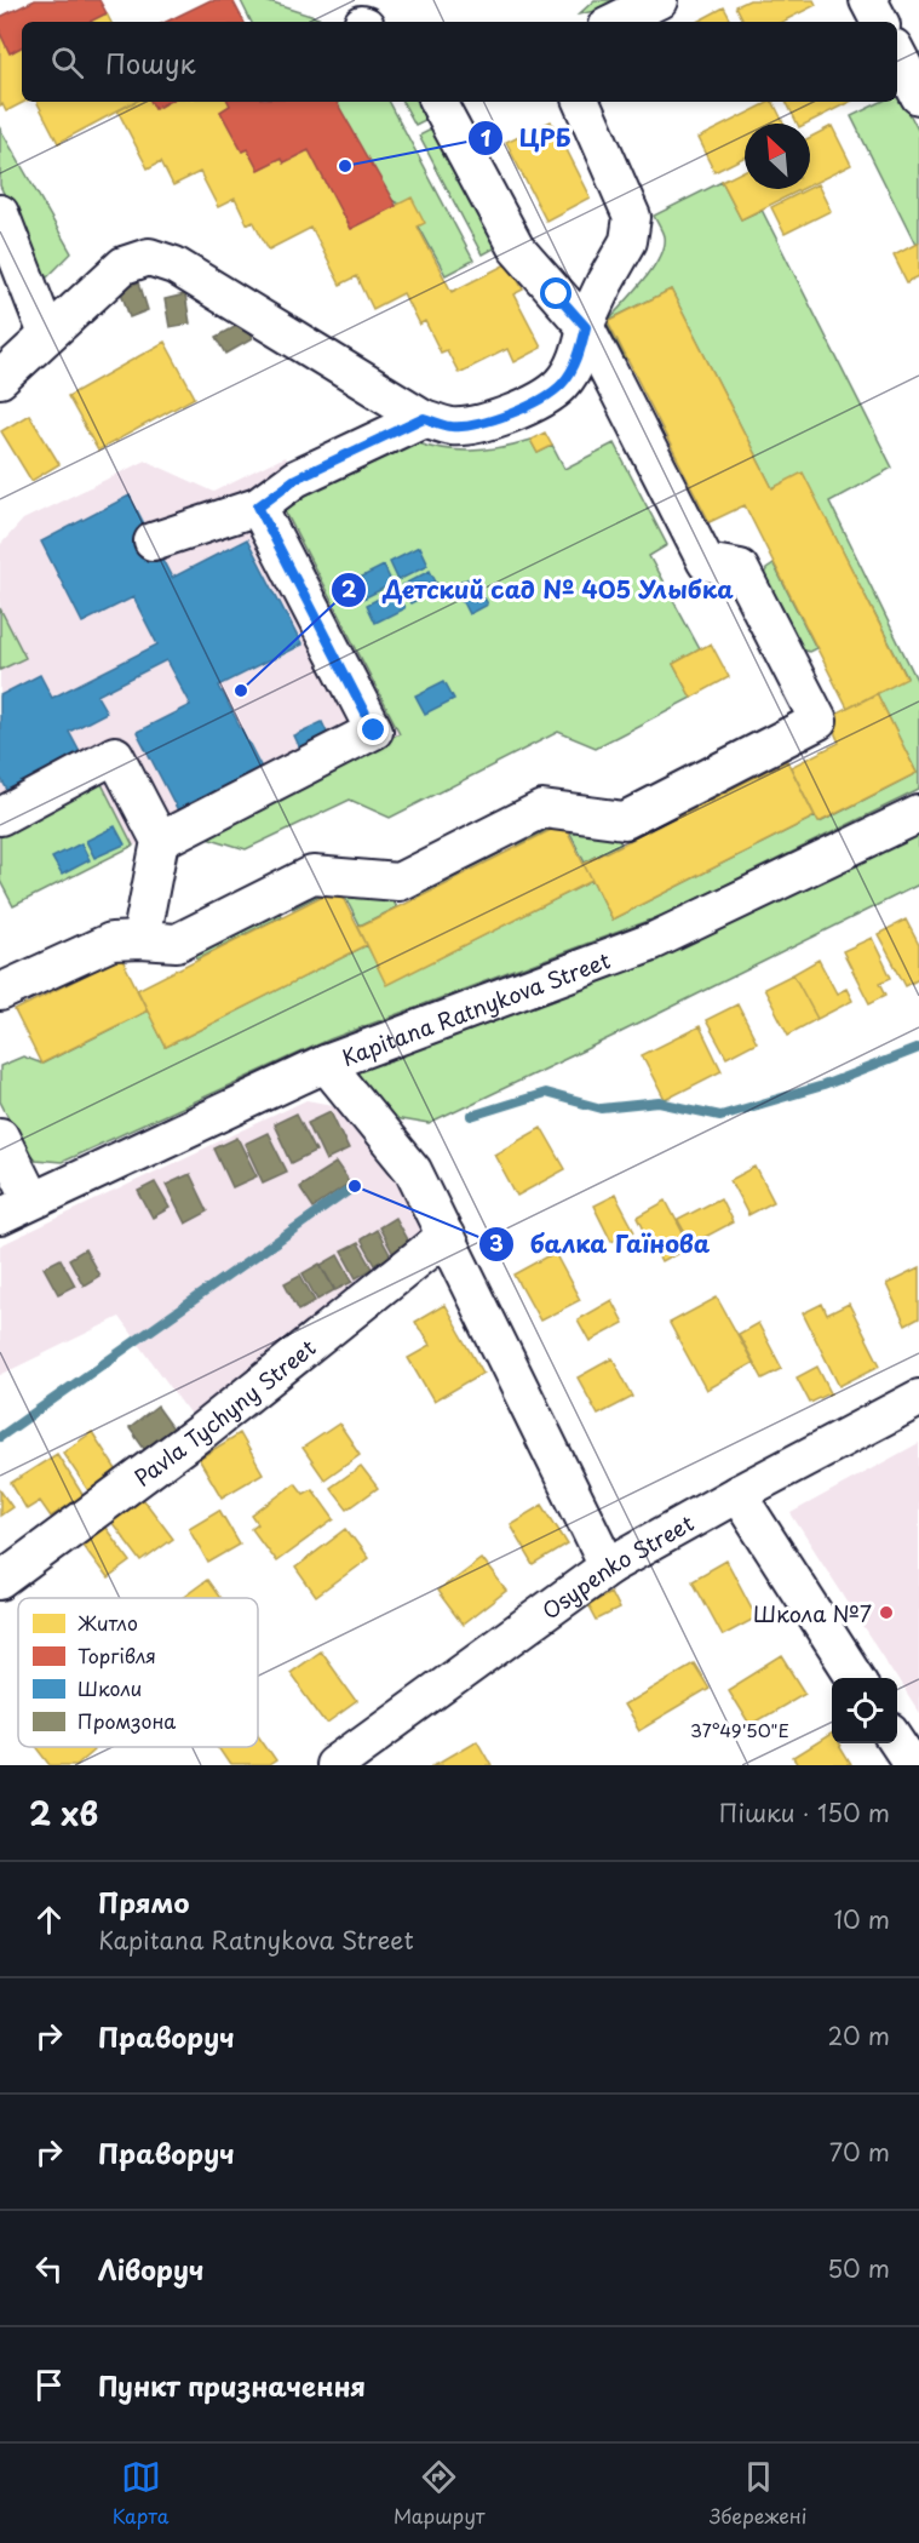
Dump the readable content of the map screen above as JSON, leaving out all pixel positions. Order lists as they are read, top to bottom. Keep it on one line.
{"streets":{"street":["Kapitana Ratnykova Street","Pavla Tychyny Street","Osypenko Street"]},"places":["ЦРБ","Детский сад № 405 Улыбка","балка Гаїнова","Школа №7"],"legend":["Житло","Торгівля","Школи","Промзона"],"north":"top left","page":{"search":"Пошук","heading":["2 хв","Пішки · 150 m"],"list":[["Прямо","Kapitana Ratnykova Street","10 m"],["Праворуч","20 m"],["Праворуч","70 m"],["Ліворуч","50 m"],"Пункт призначення"],"nav":["Карта","Маршрут","Збережені"]},"coordinates":["37°49'50\"E"]}
